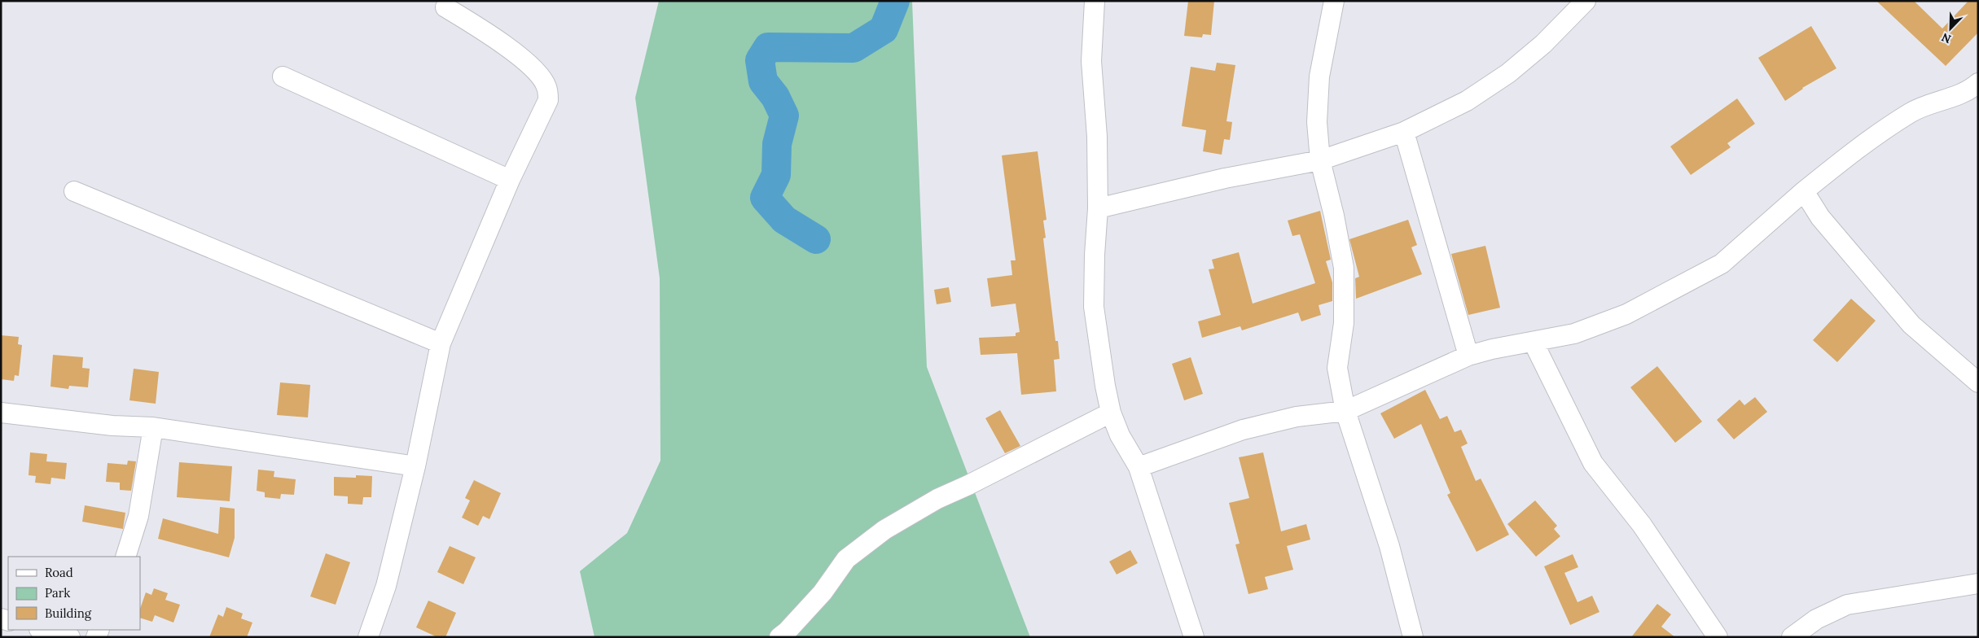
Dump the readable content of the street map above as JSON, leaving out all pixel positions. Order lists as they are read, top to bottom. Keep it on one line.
{"legend":["Road","Park","Building"],"north":"bottom left"}
